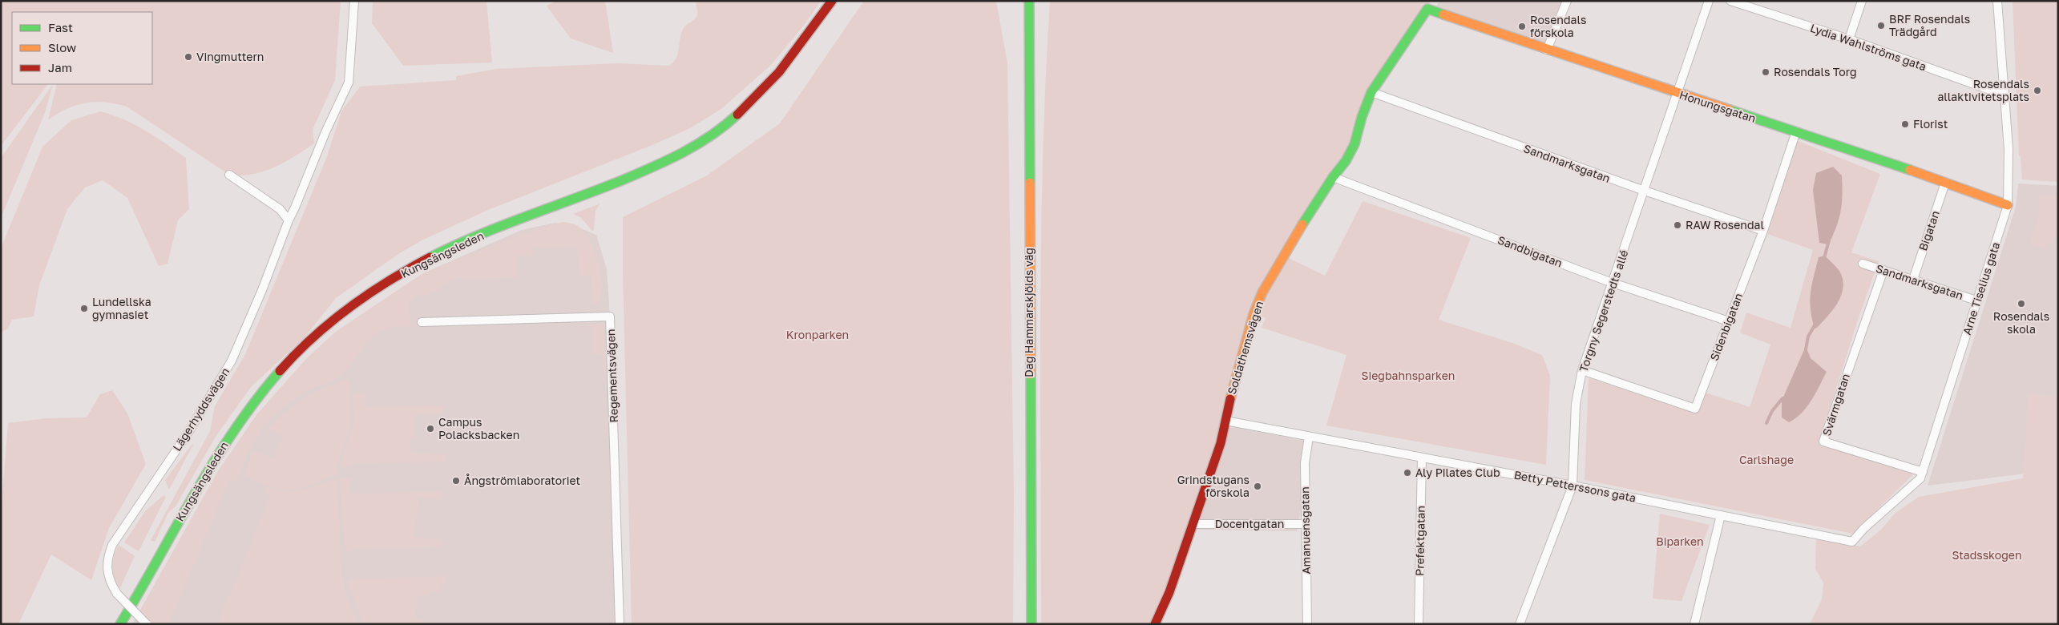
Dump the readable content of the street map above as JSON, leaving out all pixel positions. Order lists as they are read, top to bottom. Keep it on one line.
{"streets":{"main road":["Honungsgatan","Kungsängsleden","Dag Hammarskjölds väg","Soldathemsvägen"],"street":["Lydia Wahlströms gata","Sandmarksgatan","Bigatan","Sandbigatan","Arne Tiselius gata","Torgny Segerstedts allé","Sidenbigatan","Regementsvägen","Svärmgatan","Lägerhyddsvägen","Betty Petterssons gata","Docentgatan","Amanuensgatan","Prefektgatan"]},"crossings":[["Lydia Wahlströms gata","Arne Tiselius gata"],["Honungsgatan","Bigatan"],["Honungsgatan","Arne Tiselius gata"],["Honungsgatan","Torgny Segerstedts allé"],["Honungsgatan","Sidenbigatan"],["Honungsgatan","Soldathemsvägen"],["Sandmarksgatan","Bigatan"],["Sandmarksgatan","Arne Tiselius gata"],["Sandmarksgatan","Torgny Segerstedts allé"],["Sandmarksgatan","Sidenbigatan"],["Sandmarksgatan","Soldathemsvägen"],["Sandmarksgatan","Svärmgatan"],["Sandbigatan","Torgny Segerstedts allé"],["Sandbigatan","Sidenbigatan"],["Sandbigatan","Soldathemsvägen"],["Arne Tiselius gata","Svärmgatan"],["Arne Tiselius gata","Betty Petterssons gata"],["Torgny Segerstedts allé","Sidenbigatan"],["Torgny Segerstedts allé","Betty Petterssons gata"],["Soldathemsvägen","Betty Petterssons gata"],["Soldathemsvägen","Docentgatan"],["Betty Petterssons gata","Amanuensgatan"],["Betty Petterssons gata","Prefektgatan"],["Docentgatan","Amanuensgatan"]],"parks":["Kronparken","Siegbahnsparken","Carlshage","Biparken","Stadsskogen"],"places":["BRF Rosendals Trädgård","Rosendals förskola","Vingmuttern","Rosendals Torg","Rosendals allaktivitetsplats","Florist","RAW Rosendal","Rosendals skola","Lundellska gymnasiet","Campus Polacksbacken","Aly Pilates Club","Ångströmlaboratoriet","Grindstugans förskola"],"legend":["Fast","Slow","Jam"]}
